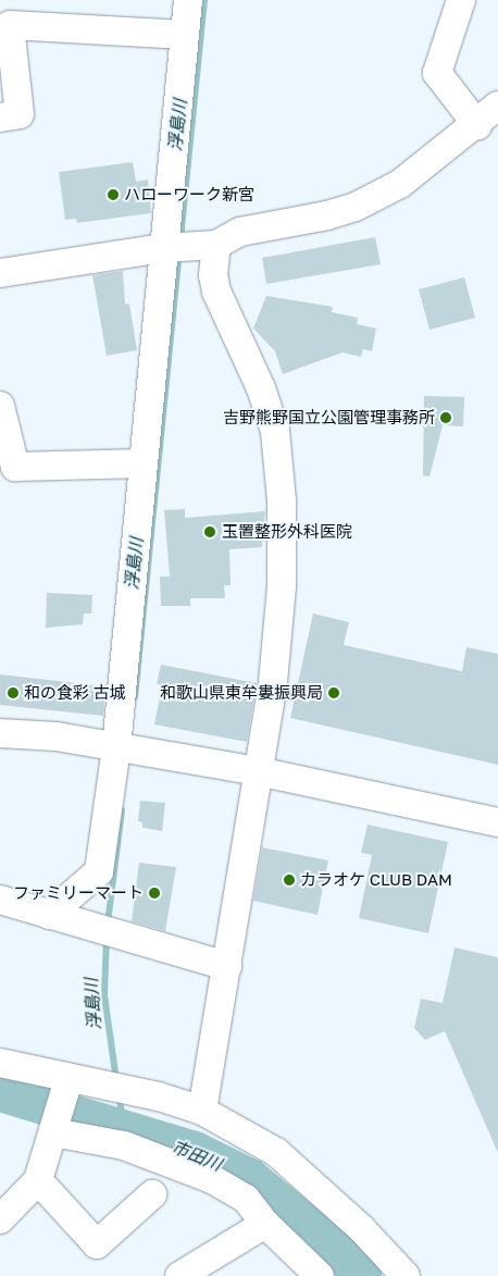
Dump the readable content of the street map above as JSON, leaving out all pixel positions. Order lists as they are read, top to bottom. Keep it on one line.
{"water":["浮島川","市田川"],"places":["ハローワーク新宮","吉野熊野国立公園管理事務所","玉置整形外科医院","和の食彩 古城","和歌山県東牟婁振興局","カラオケ CLUB DAM","ファミリーマート"]}
